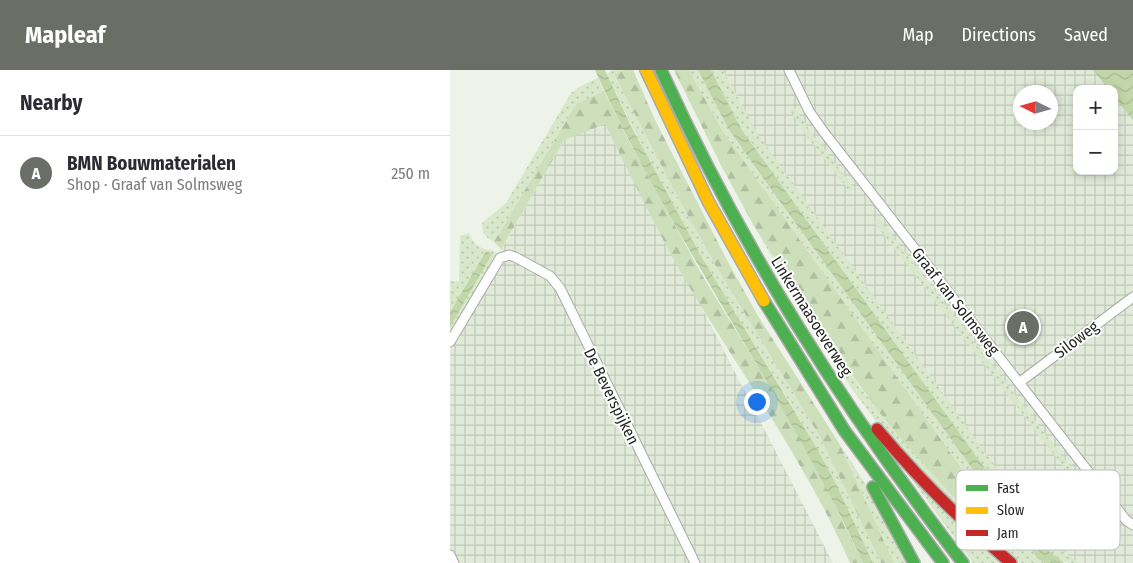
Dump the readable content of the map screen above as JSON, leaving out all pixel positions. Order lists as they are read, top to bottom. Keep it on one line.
{"streets":{"highway":["Linkermaasoeverweg"],"street":["Graaf van Solmsweg","Siloweg","De Beverspijken"]},"crossings":[["Graaf van Solmsweg","Siloweg"]],"legend":["Fast","Slow","Jam"],"north":"left","page":{"header":"Mapleaf","nav":["Map","Directions","Saved"],"heading":"Nearby","map_buttons":["+","−"],"list":[{"mark":"A","name":"BMN Bouwmaterialen","note":"Shop · Graaf van Solmsweg","value":"250 m"}],"pins":"A"}}
